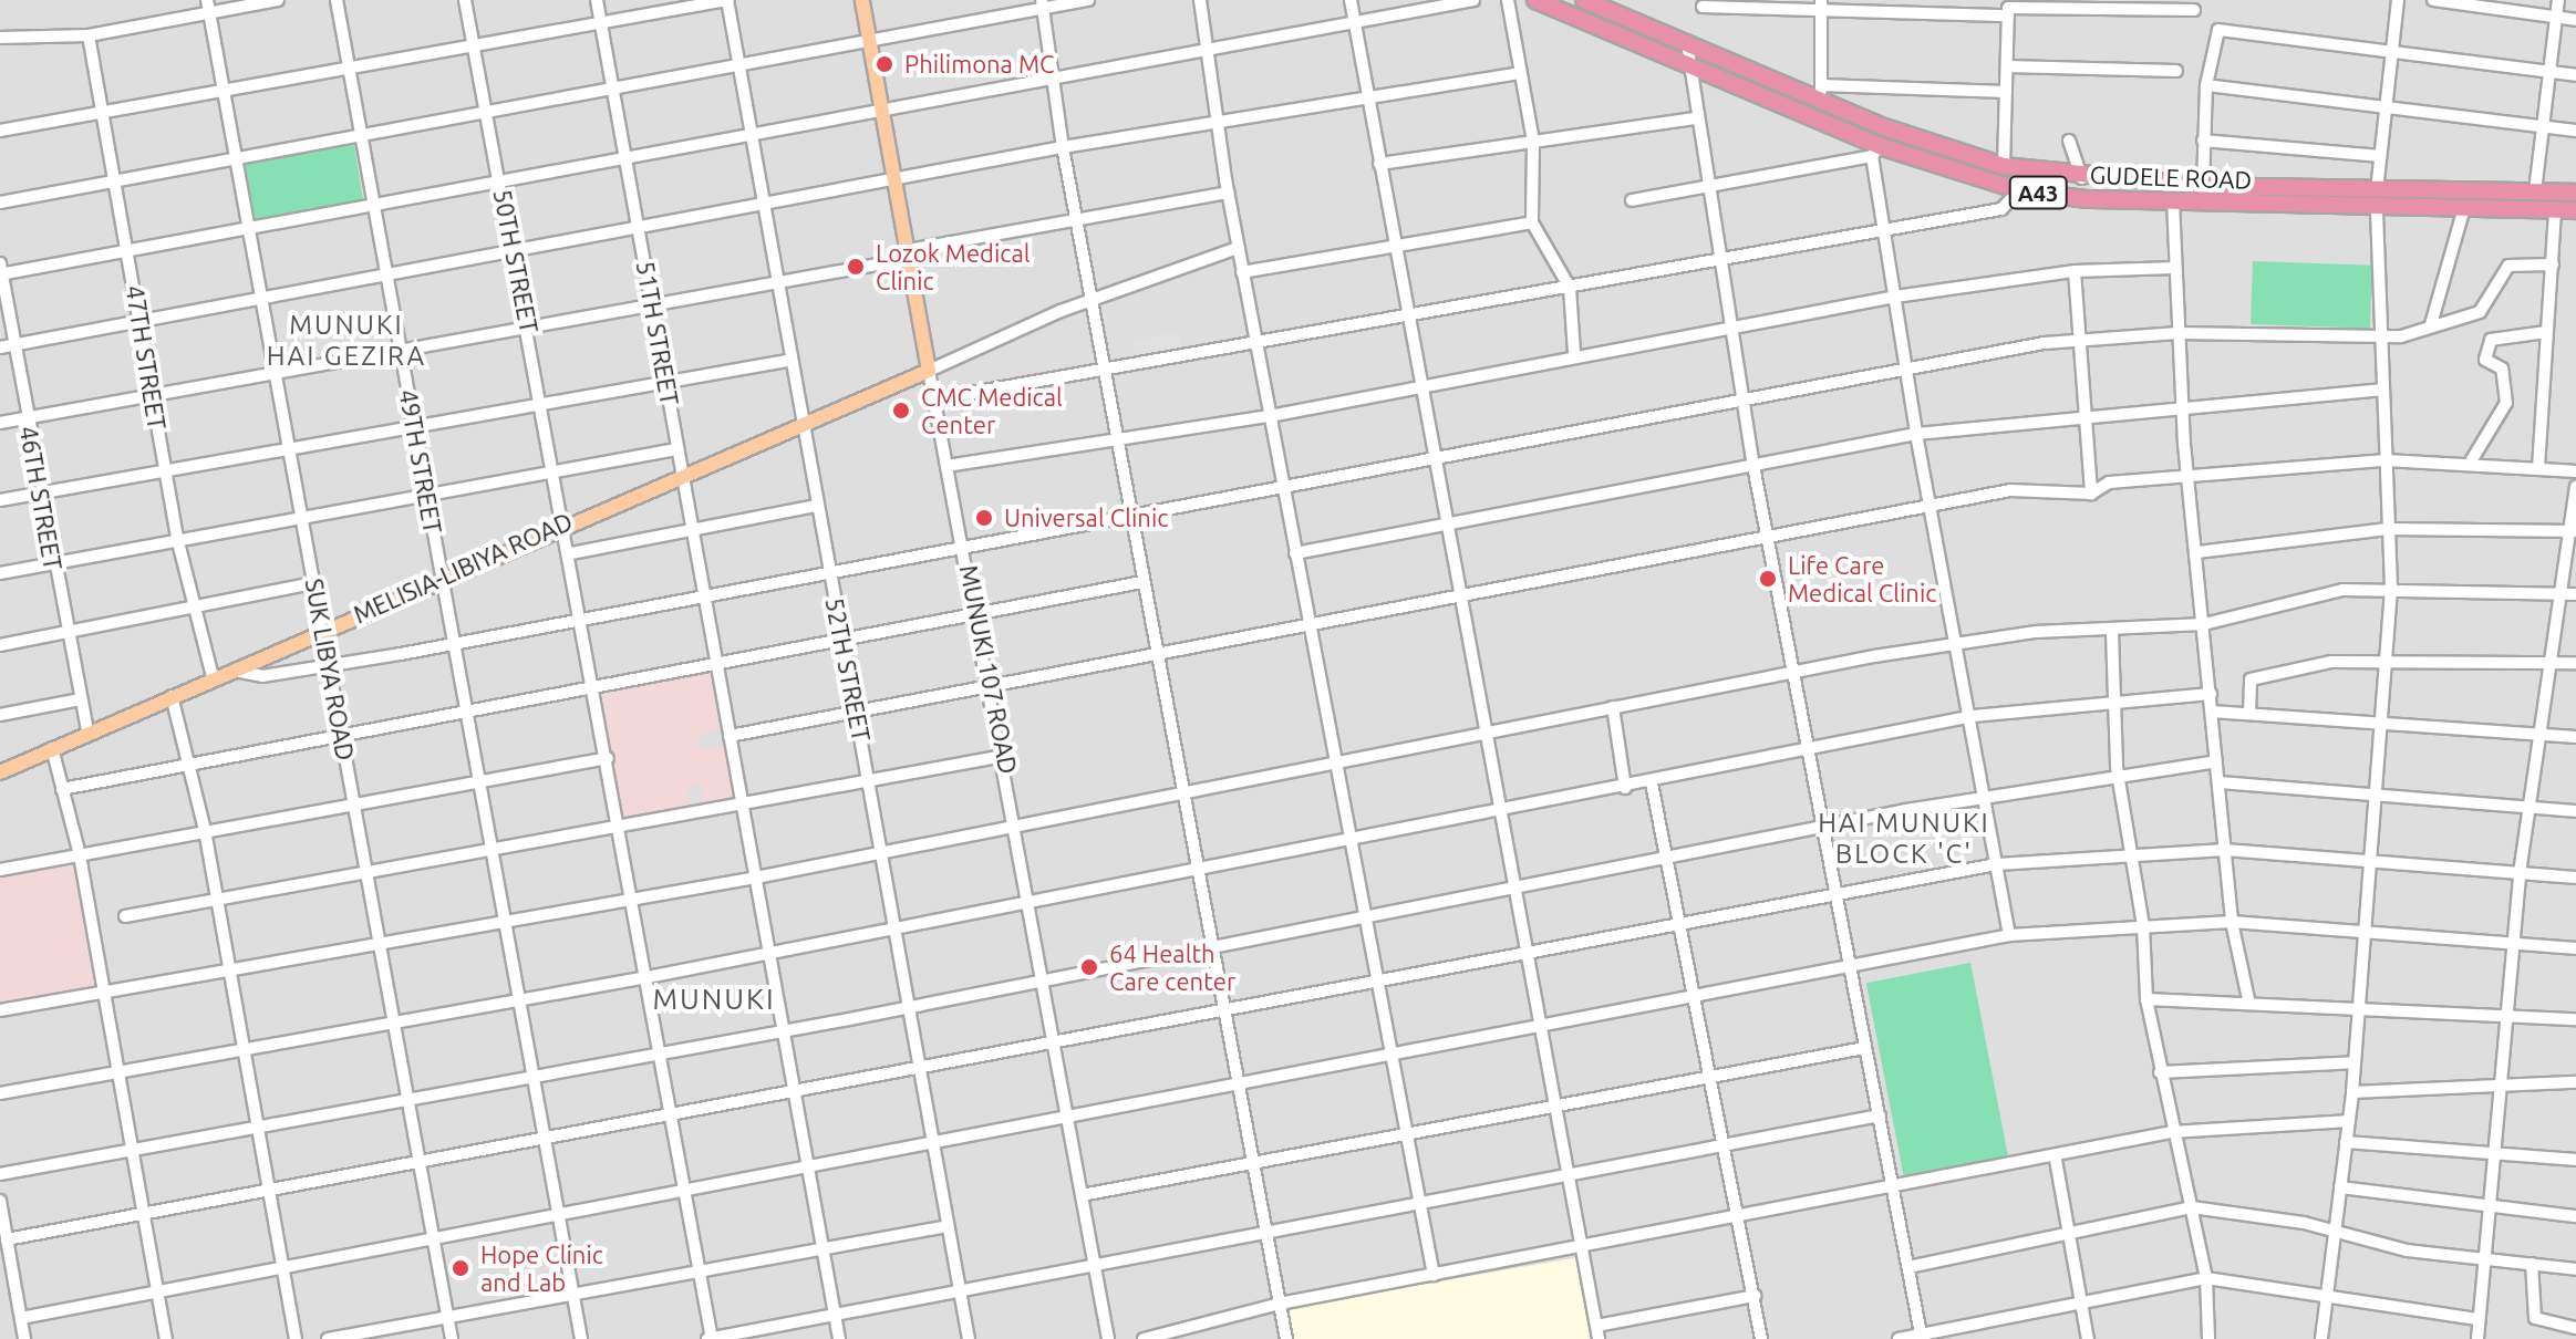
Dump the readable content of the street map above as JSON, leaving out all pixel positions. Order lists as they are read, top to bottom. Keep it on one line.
{"streets":{"highway":["GUDELE ROAD","A43"],"main road":["MELISIA-LIBIYA ROAD","MUNUKI 107 ROAD"],"street":["50TH STREET","51TH STREET","47TH STREET","49TH STREET","46TH STREET","SUK LIBYA ROAD","52TH STREET"]},"crossings":[["50TH STREET","MELISIA-LIBIYA ROAD"],["51TH STREET","MELISIA-LIBIYA ROAD"],["47TH STREET","MELISIA-LIBIYA ROAD"],["49TH STREET","MELISIA-LIBIYA ROAD"],["46TH STREET","MELISIA-LIBIYA ROAD"],["MELISIA-LIBIYA ROAD","SUK LIBYA ROAD"],["MELISIA-LIBIYA ROAD","52TH STREET"],["MELISIA-LIBIYA ROAD","MUNUKI 107 ROAD"]],"districts":["MUNUKI HAI GEZIRA","HAI MUNUKI BLOCK 'C'","MUNUKI"],"places":["Philimona MC","Lozok Medical Clinic","CMC Medical Center","Universal Clinic","Life Care Medical Clinic","64 Health Care center","Hope Clinic and Lab"]}
